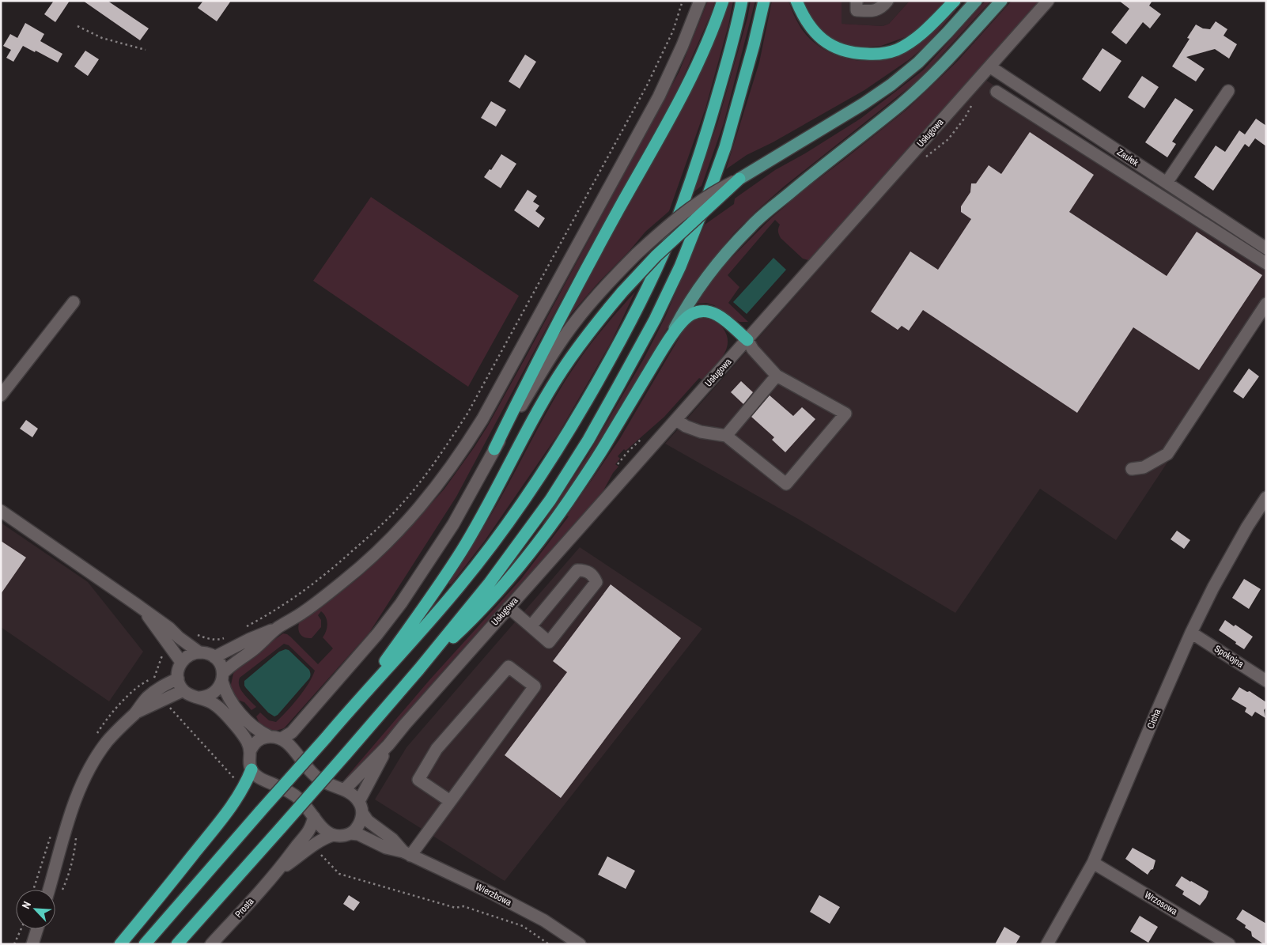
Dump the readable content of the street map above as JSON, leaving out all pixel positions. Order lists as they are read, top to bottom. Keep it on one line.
{"streets":{"street":["Usługowa","Zaułek","Spokojna","Cicha","Wierzbowa","Wrzosowa","Prosta"]},"crossings":[["Usługowa","Zaułek"],["Spokojna","Cicha"],["Cicha","Wrzosowa"]],"north":"top left"}
